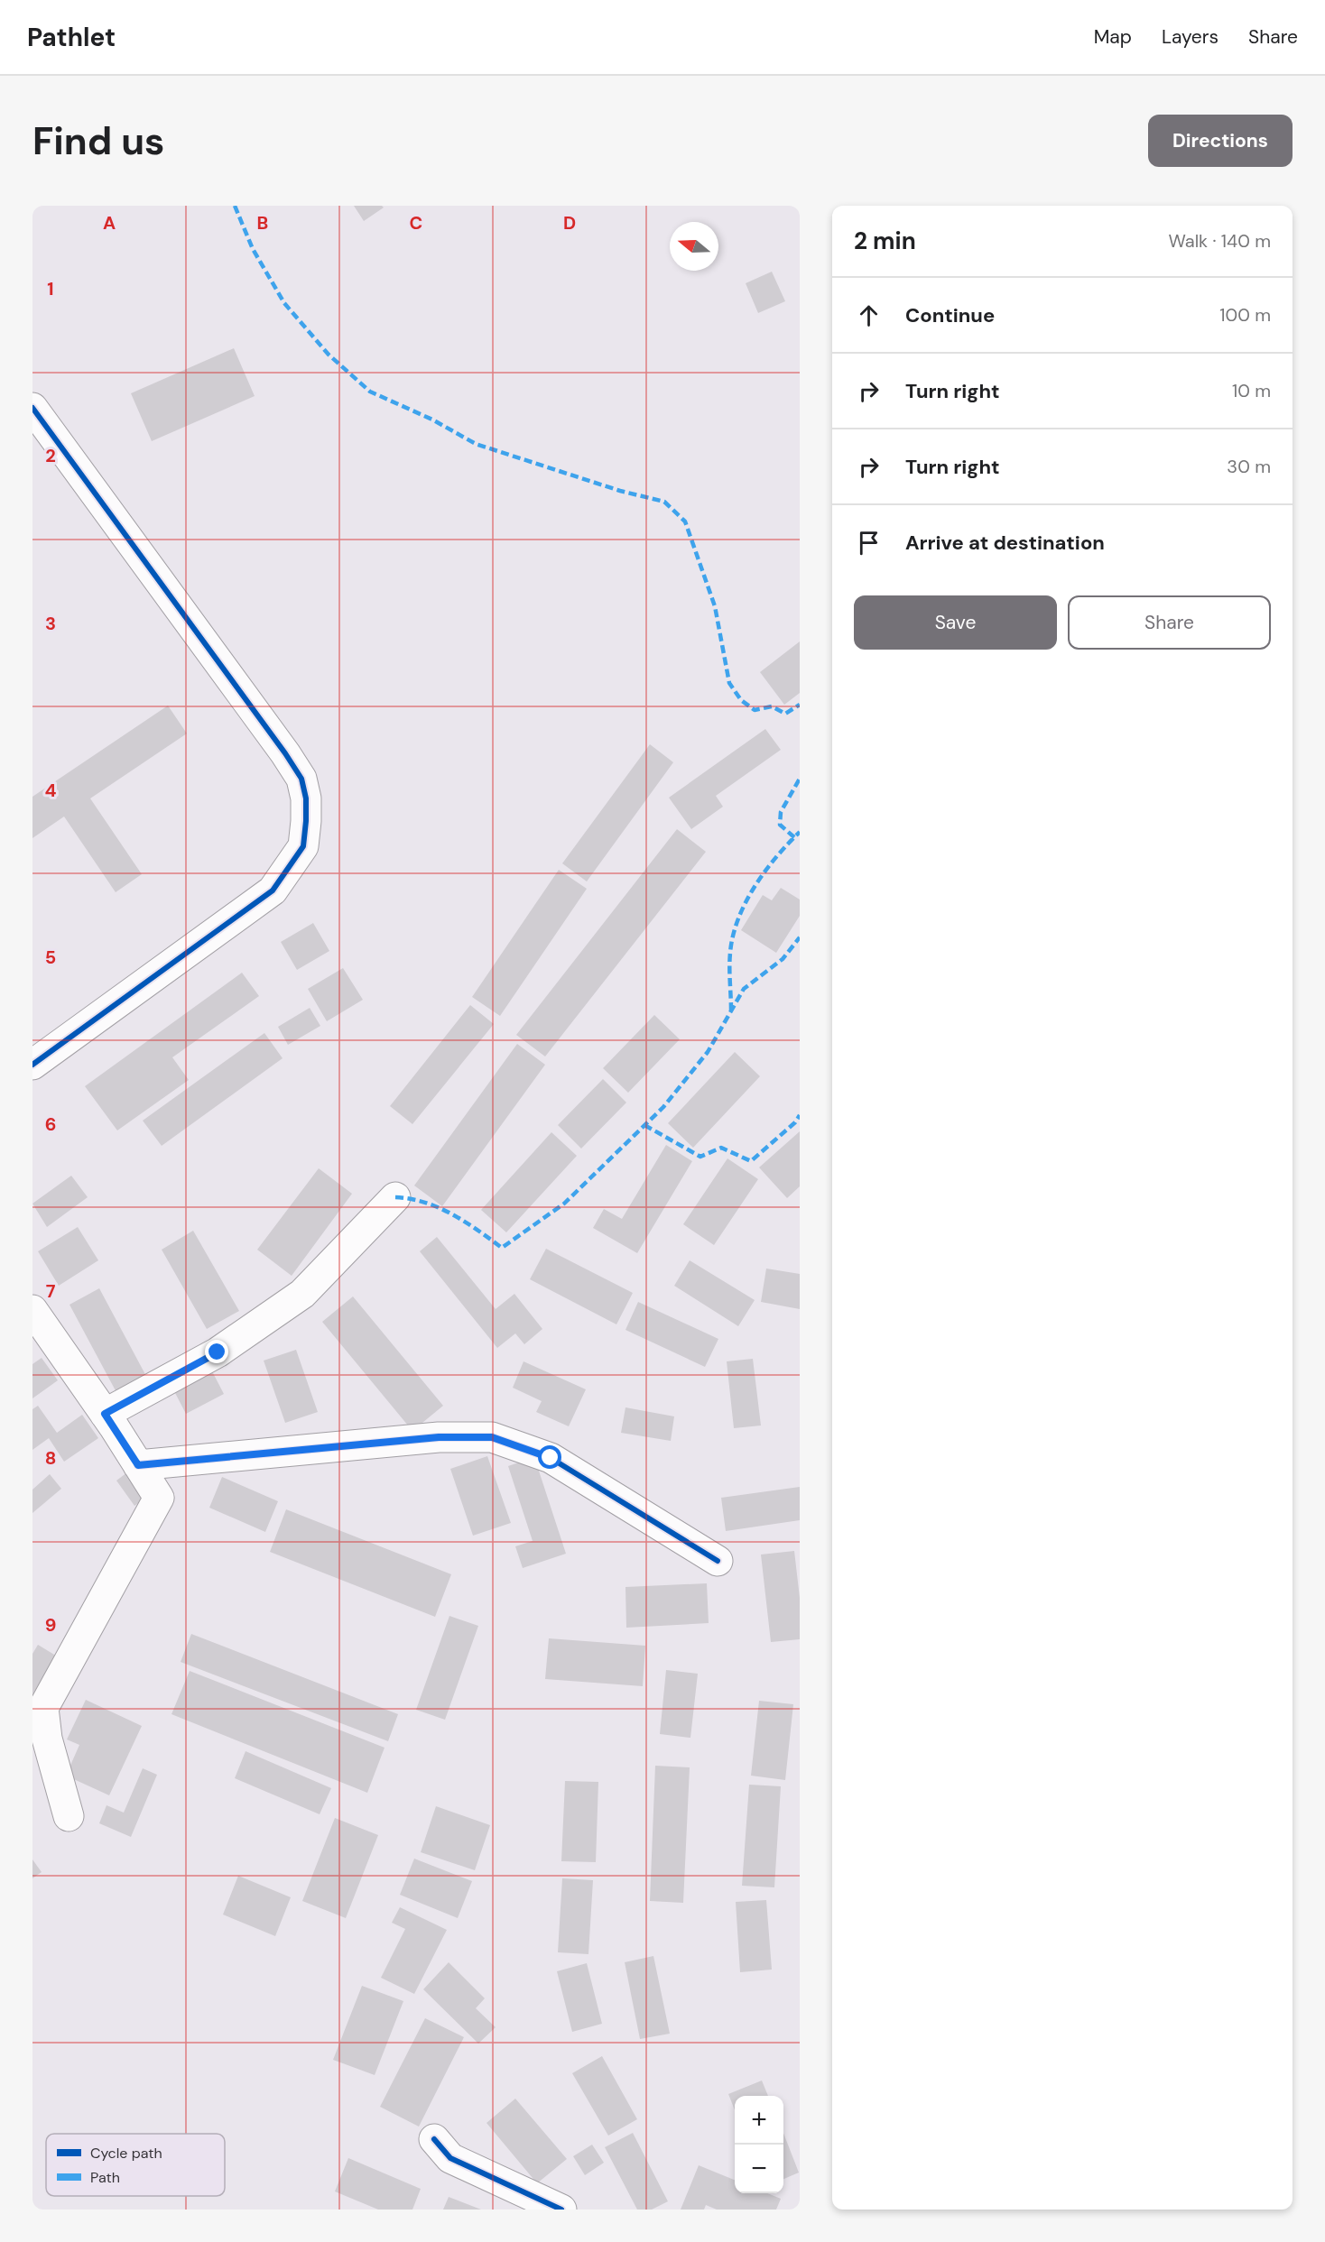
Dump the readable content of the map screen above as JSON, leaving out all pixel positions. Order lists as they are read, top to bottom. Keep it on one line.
{"legend":["Cycle path","Path"],"north":"left","page":{"header":"Pathlet","nav":["Map","Layers","Share"],"buttons":["Directions",["Save","Share"]],"title":"Find us","heading":["2 min","Walk · 140 m"],"list":[["Continue","100 m"],["Turn right","10 m"],["Turn right","30 m"],"Arrive at destination"],"map_buttons":["+","−"]},"grid":{"columns":["A","B","C","D"],"rows":["1","2","3","4","5","6","7","8","9"]}}
